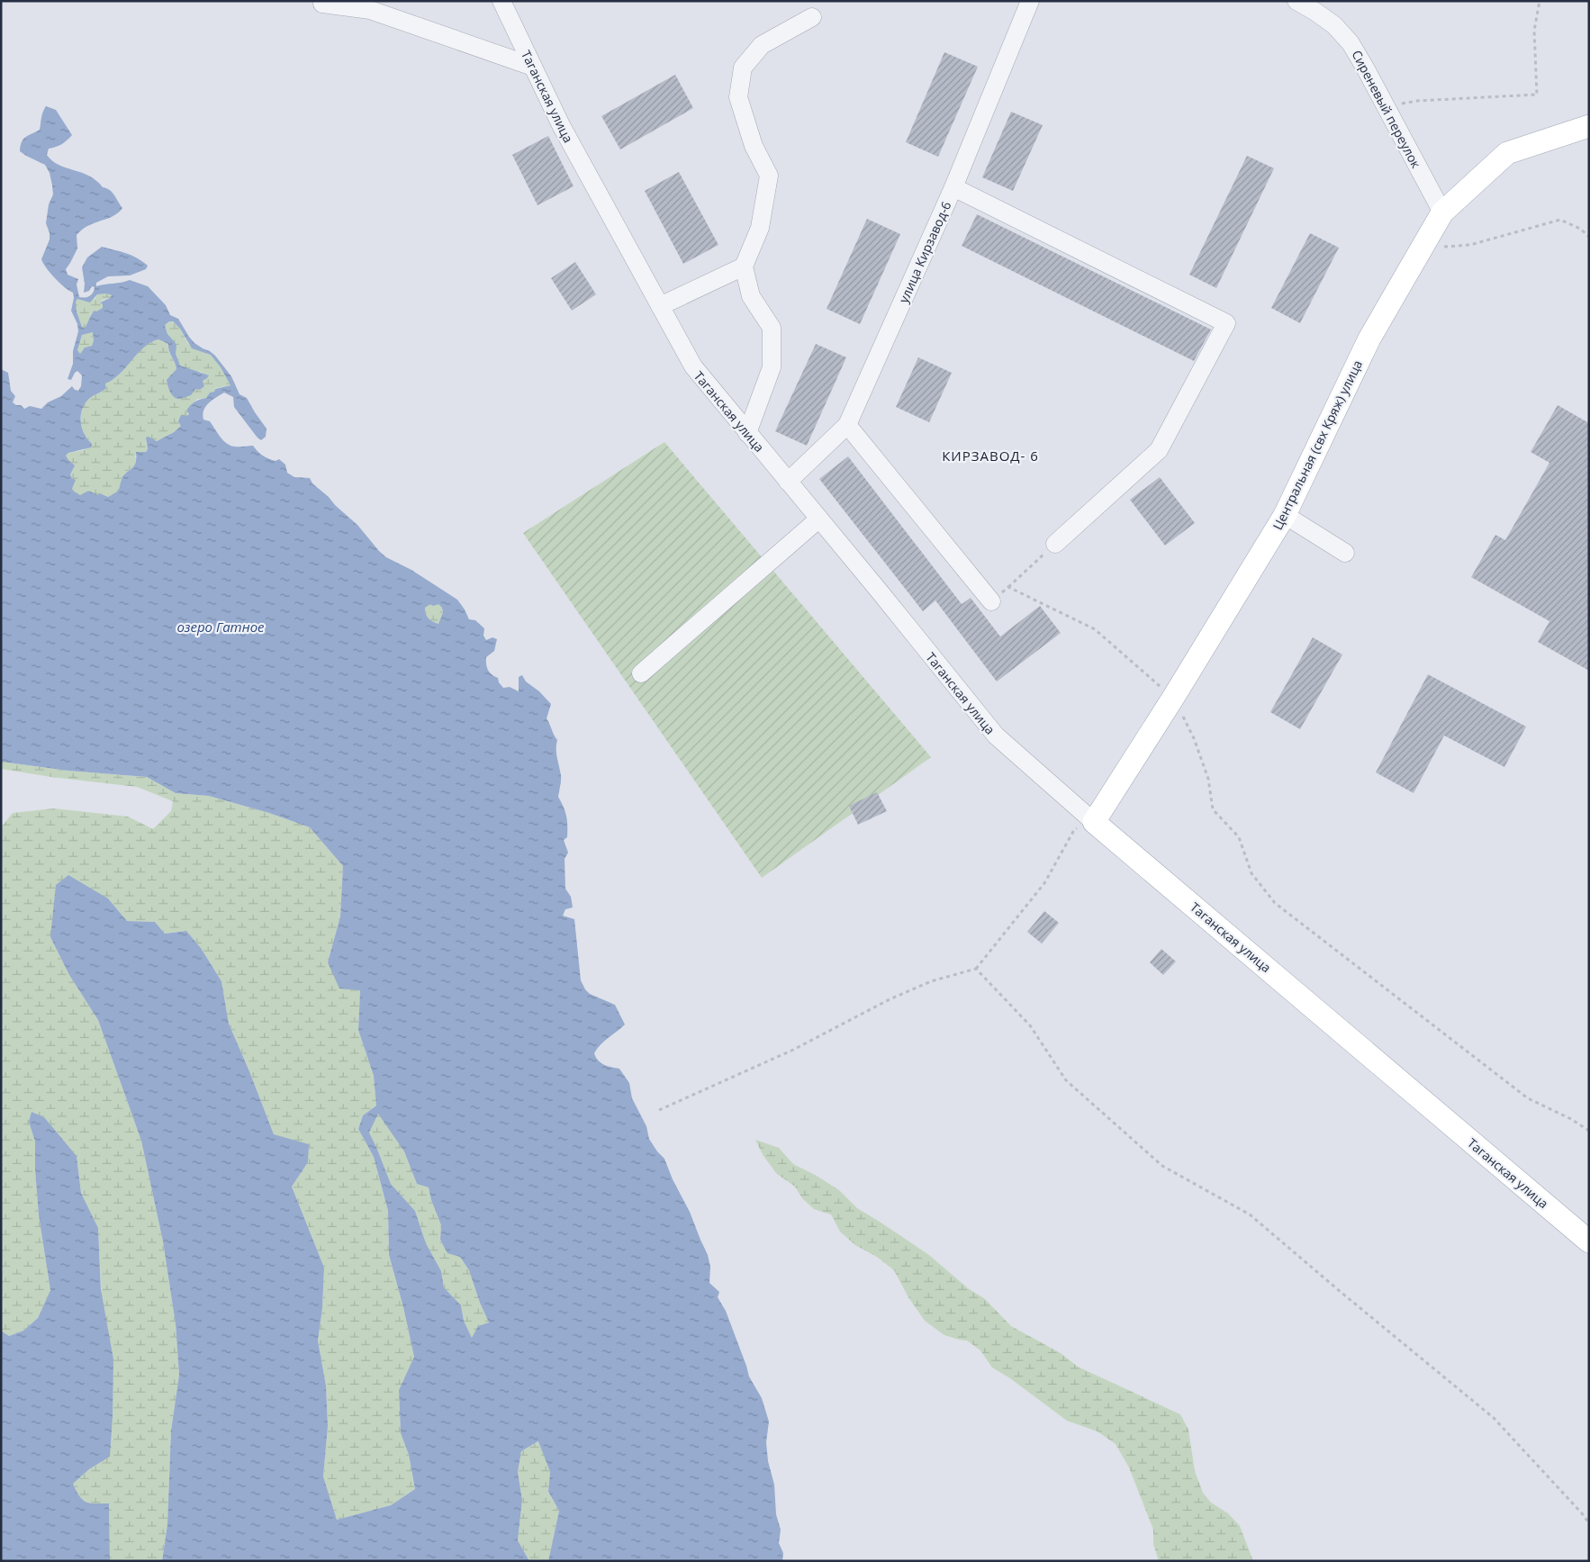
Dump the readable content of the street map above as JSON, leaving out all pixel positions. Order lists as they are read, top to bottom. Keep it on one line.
{"streets":{"main road":["Таганская улица","Центральная (свх Кряж) улица"],"street":["Сиреневый переулок","улица Кирзавод-6"]},"crossings":[["Таганская улица","улица Кирзавод-6"],["Таганская улица","Центральная (свх Кряж) улица"],["Сиреневый переулок","Центральная (свх Кряж) улица"]],"districts":["КИРЗАВОД- 6"],"water":["озеро Гатное"]}
